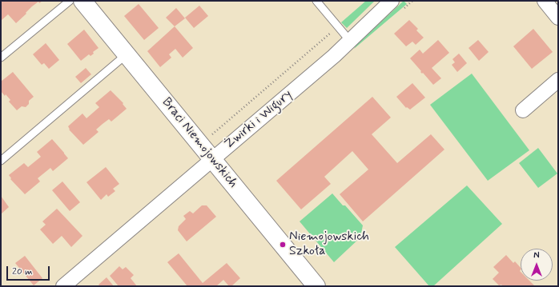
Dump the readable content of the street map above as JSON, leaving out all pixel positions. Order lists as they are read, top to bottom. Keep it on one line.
{"streets":{"street":["Żwirki i Wigury","Braci Niemojowskich"]},"crossings":[["Żwirki i Wigury","Braci Niemojowskich"]],"places":["Niemojowskich Szkoła"],"scale_bar":"20 m","north":"top"}
